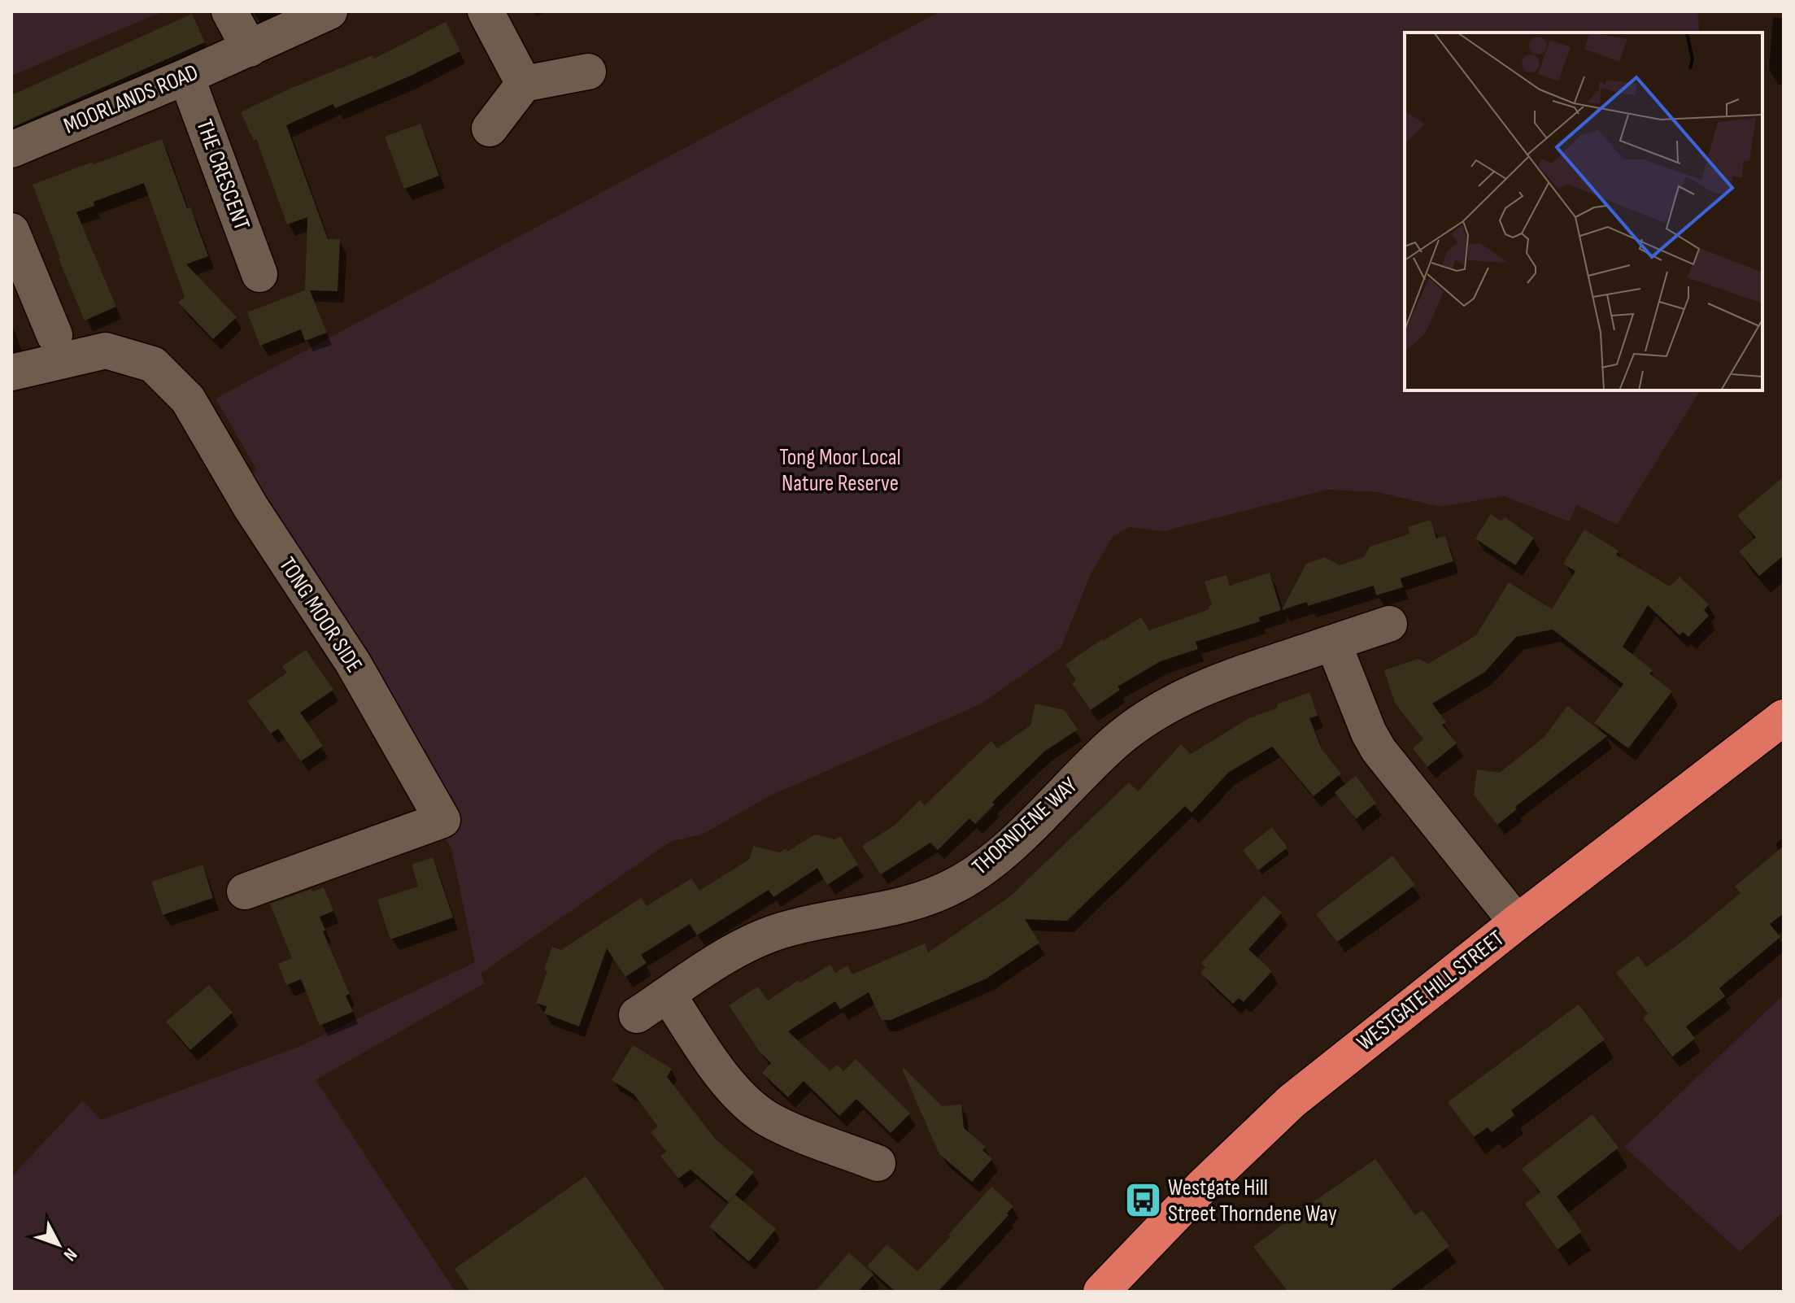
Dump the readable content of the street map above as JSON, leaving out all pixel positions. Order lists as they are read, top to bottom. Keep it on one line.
{"streets":{"highway":["WESTGATE HILL STREET"],"street":["MOORLANDS ROAD","THE CRESCENT","TONG MOOR SIDE","THORNDENE WAY"]},"crossings":[["MOORLANDS ROAD","THE CRESCENT"]],"parks":["Tong Moor Local Nature Reserve"],"places":{"bus stop":["Westgate Hill Street Thorndene Way"]},"north":"bottom right"}
